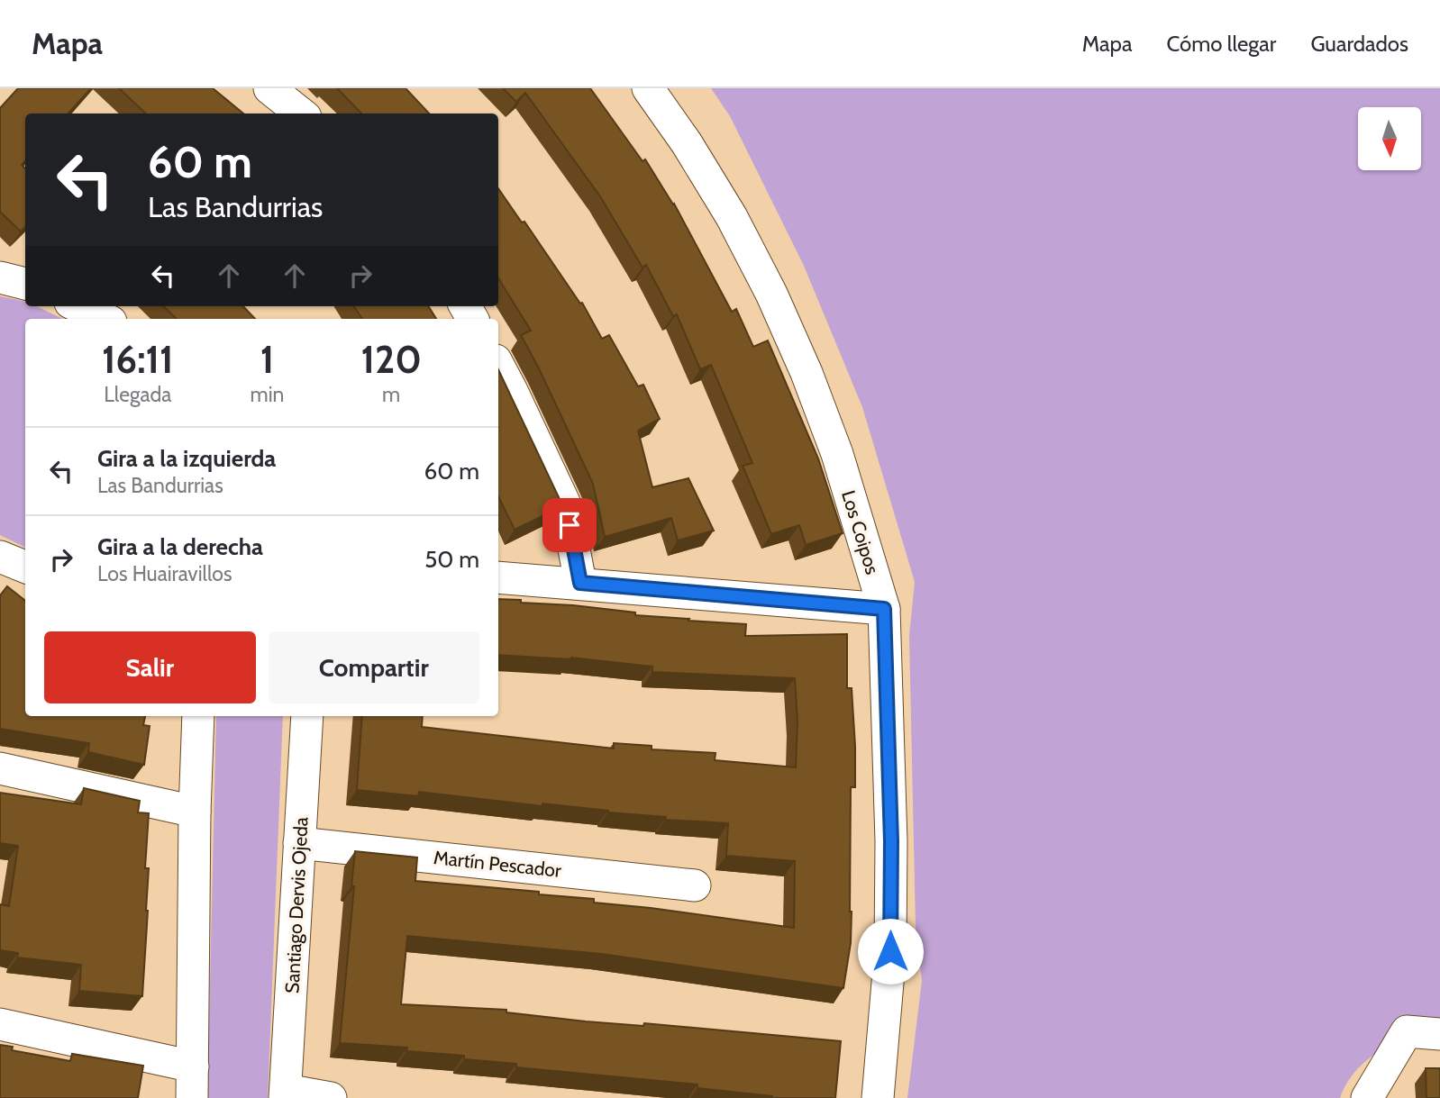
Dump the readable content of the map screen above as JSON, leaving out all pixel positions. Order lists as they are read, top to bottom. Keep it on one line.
{"streets":{"street":["Los Coipos","Martín Pescador","Santiago Dervis Ojeda"]},"crossings":[["Martín Pescador","Santiago Dervis Ojeda"]],"north":"bottom","page":{"header":"Mapa","nav":["Mapa","Cómo llegar","Guardados"],"turn":["60 m","Las Bandurrias"],"eta":["16:11","Llegada","1","min","120","m"],"list":[{"name":"Gira a la izquierda","note":"Las Bandurrias","value":"60 m"},{"name":"Gira a la derecha","note":"Los Huairavillos","value":"50 m"}],"buttons":["Salir","Compartir"]}}
